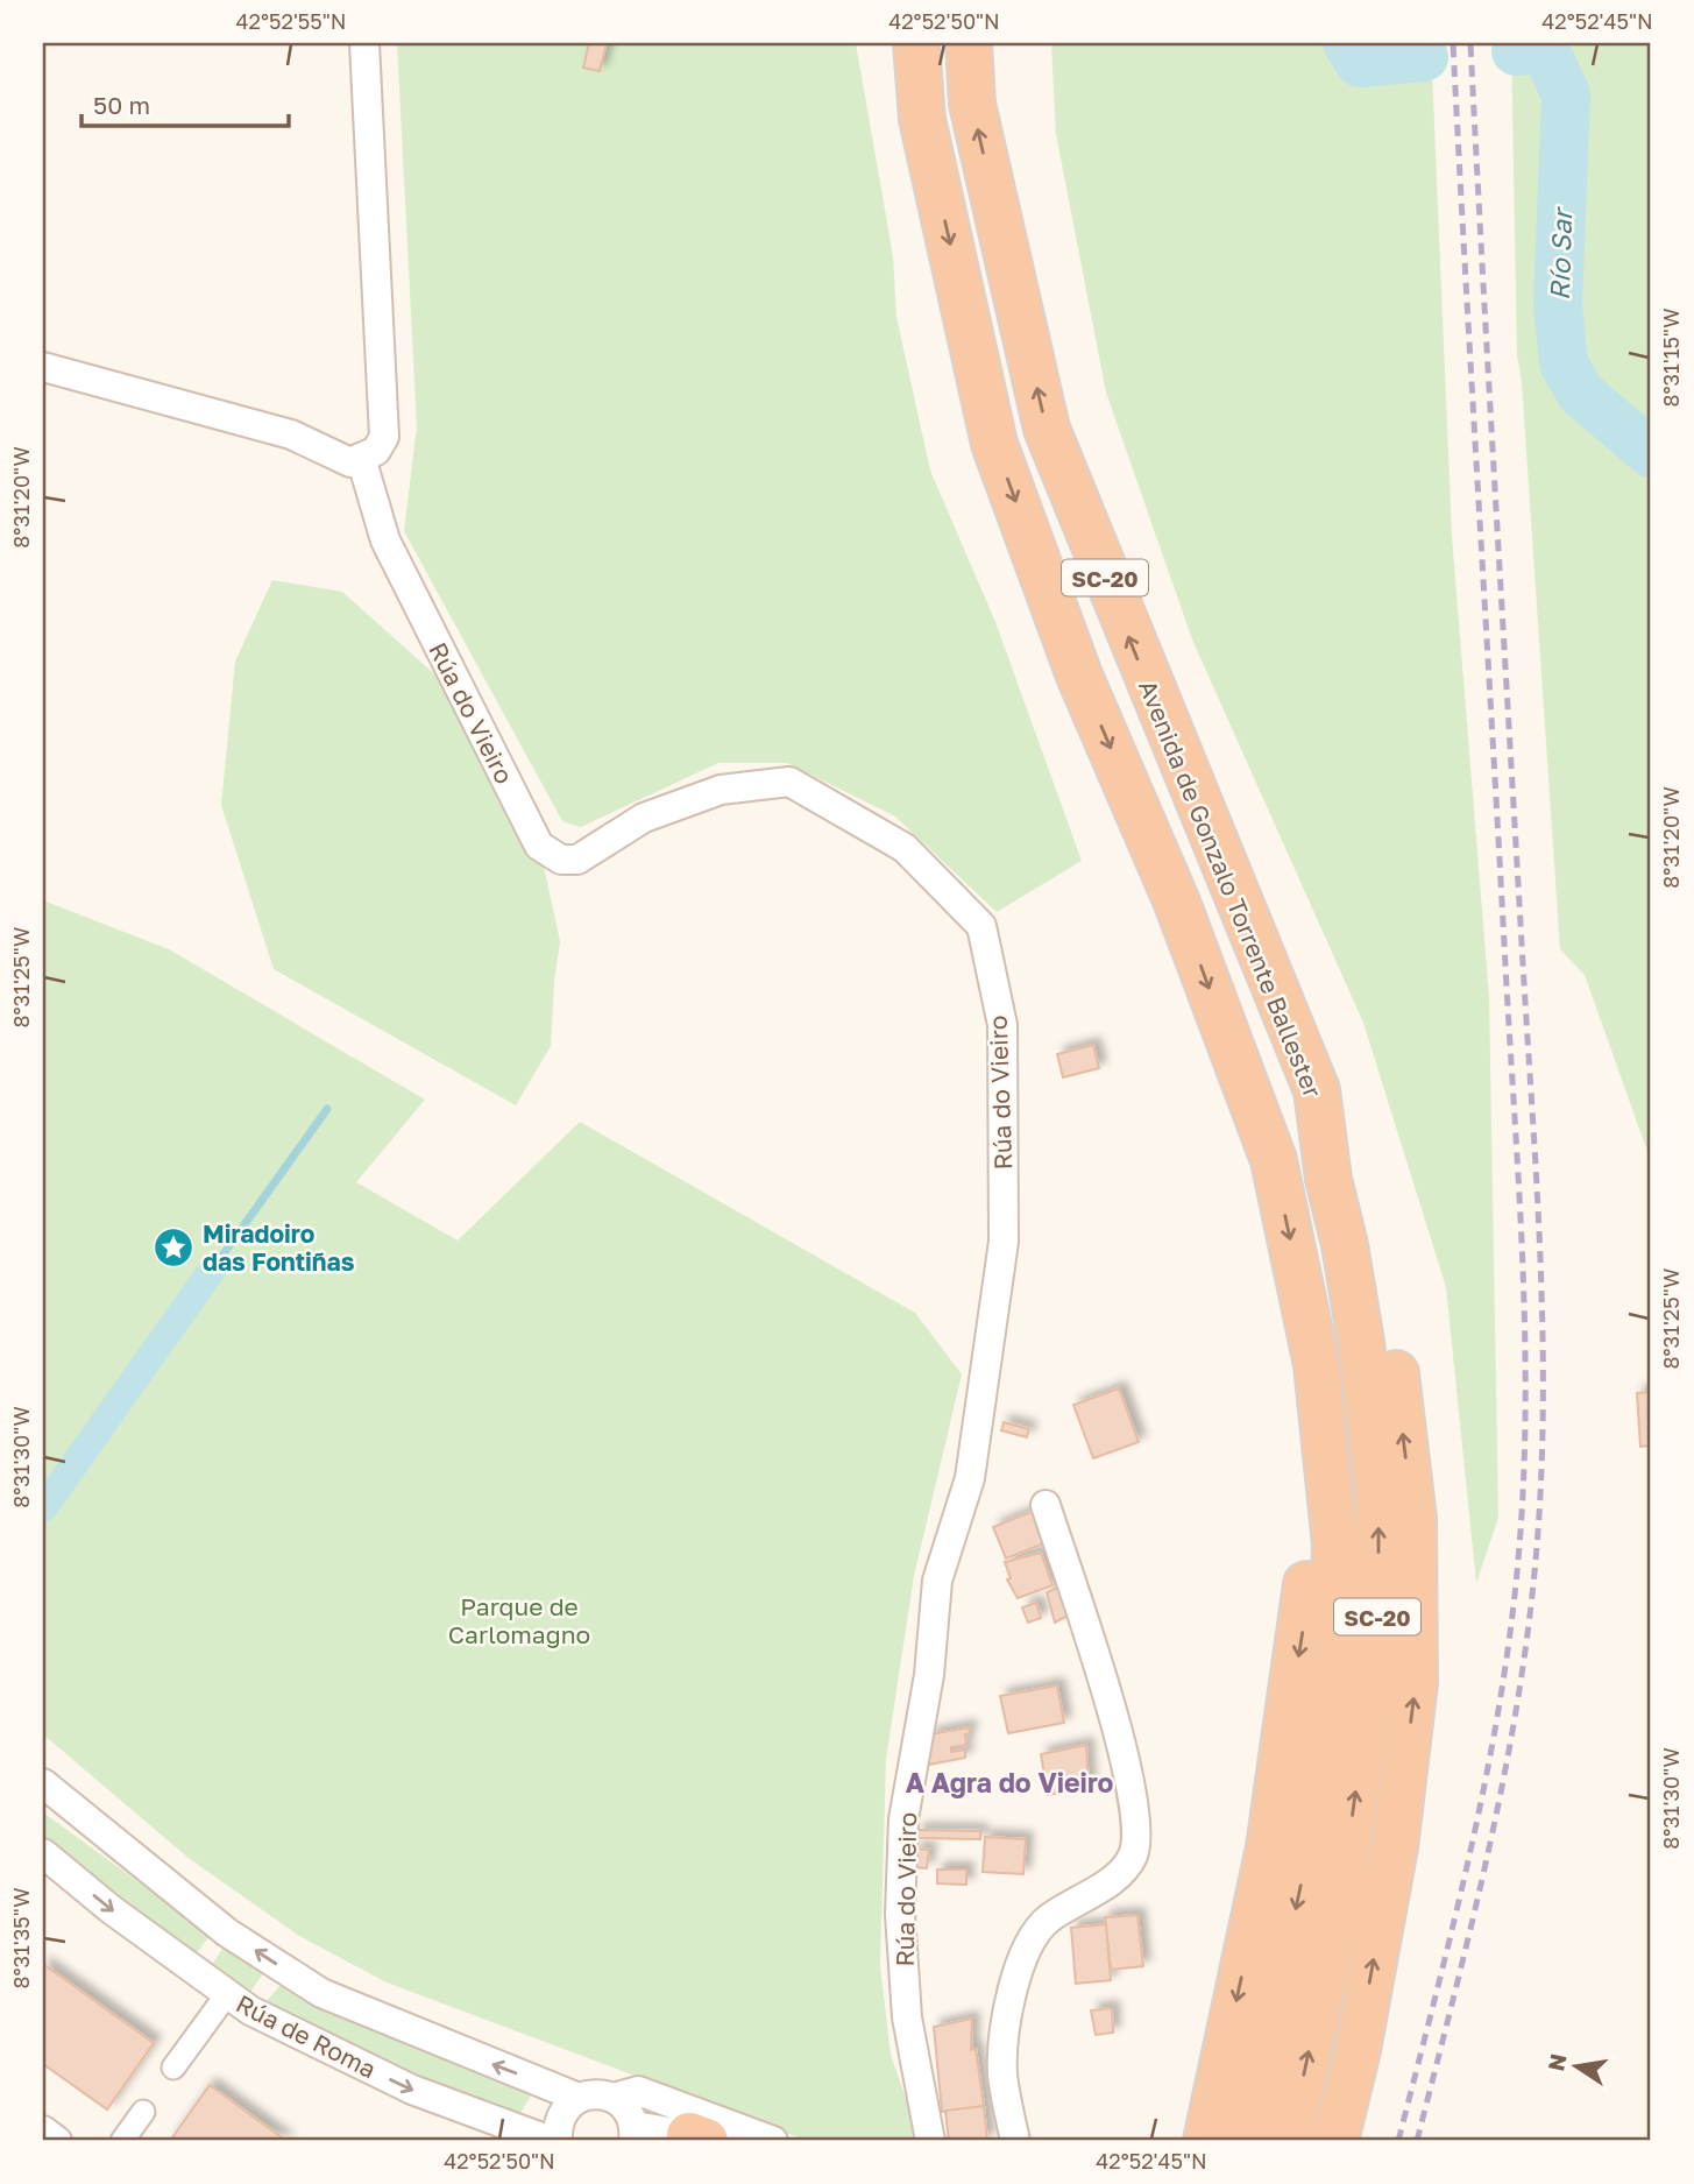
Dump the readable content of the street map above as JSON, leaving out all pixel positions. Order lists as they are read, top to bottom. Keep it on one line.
{"streets":{"highway":["SC-20","Avenida de Gonzalo Torrente Ballester"],"street":["Rúa do Vieiro","Rúa de Roma"]},"districts":["A Agra do Vieiro"],"water":["Río Sar"],"parks":["Parque de Carlomagno"],"places":{"place":["Miradoiro das Fontiñas"]},"scale_bar":"50 m","north":"left","coordinates":["42°52'55\"N","42°52'50\"N","42°52'45\"N","8°31'15\"W","8°31'20\"W","8°31'25\"W","8°31'30\"W","8°31'35\"W"]}
